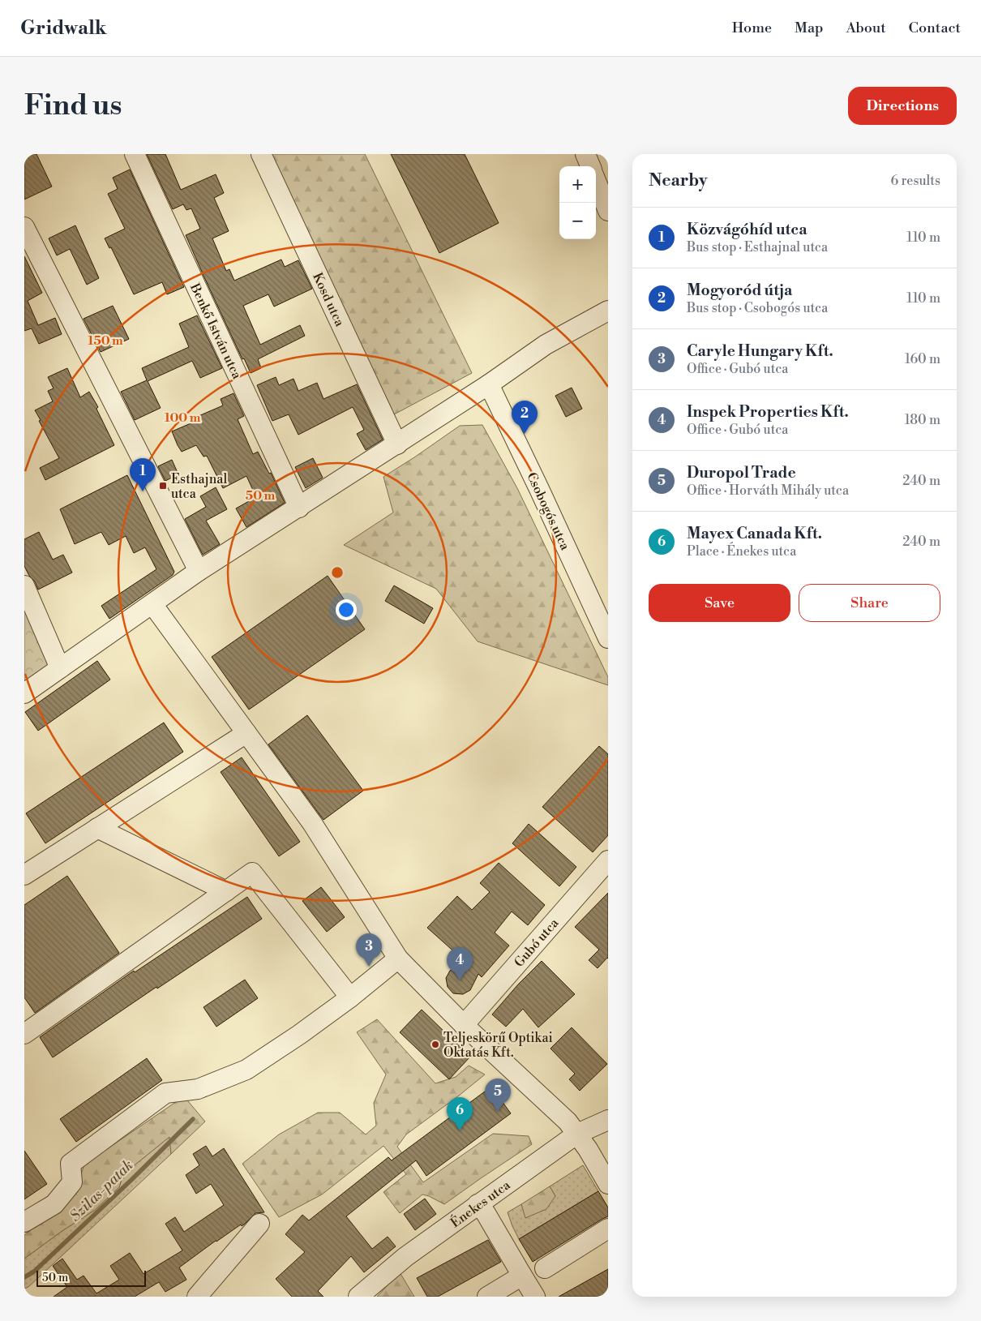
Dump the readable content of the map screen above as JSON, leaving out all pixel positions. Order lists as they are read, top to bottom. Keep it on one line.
{"streets":{"street":["Kosd utca","Benkő István utca","Csobogós utca","Gubó utca","Énekes utca"]},"water":["Szilas-patak"],"places":{"transit":["Esthajnal utca"],"other":["Teljeskörű Optikai Oktatás Kft."]},"scale_bar":"50 m","page":{"header":"Gridwalk","nav":["Home","Map","About","Contact"],"buttons":["Directions",["Save","Share"]],"title":"Find us","heading":["Nearby","6 results"],"map_buttons":["+","−"],"list":[{"mark":"1","name":"Közvágóhíd utca","note":"Bus stop · Esthajnal utca","value":"110 m"},{"mark":"2","name":"Mogyoród útja","note":"Bus stop · Csobogós utca","value":"110 m"},{"mark":"3","name":"Caryle Hungary Kft.","note":"Office · Gubó utca","value":"160 m"},{"mark":"4","name":"Inspek Properties Kft.","note":"Office · Gubó utca","value":"180 m"},{"mark":"5","name":"Duropol Trade","note":"Office · Horváth Mihály utca","value":"240 m"},{"mark":"6","name":"Mayex Canada Kft.","note":"Place · Énekes utca","value":"240 m"}],"pins":["2","1","3","4","5","6"],"scale":"50 m"},"rings":["150 m","100 m","50 m"]}
